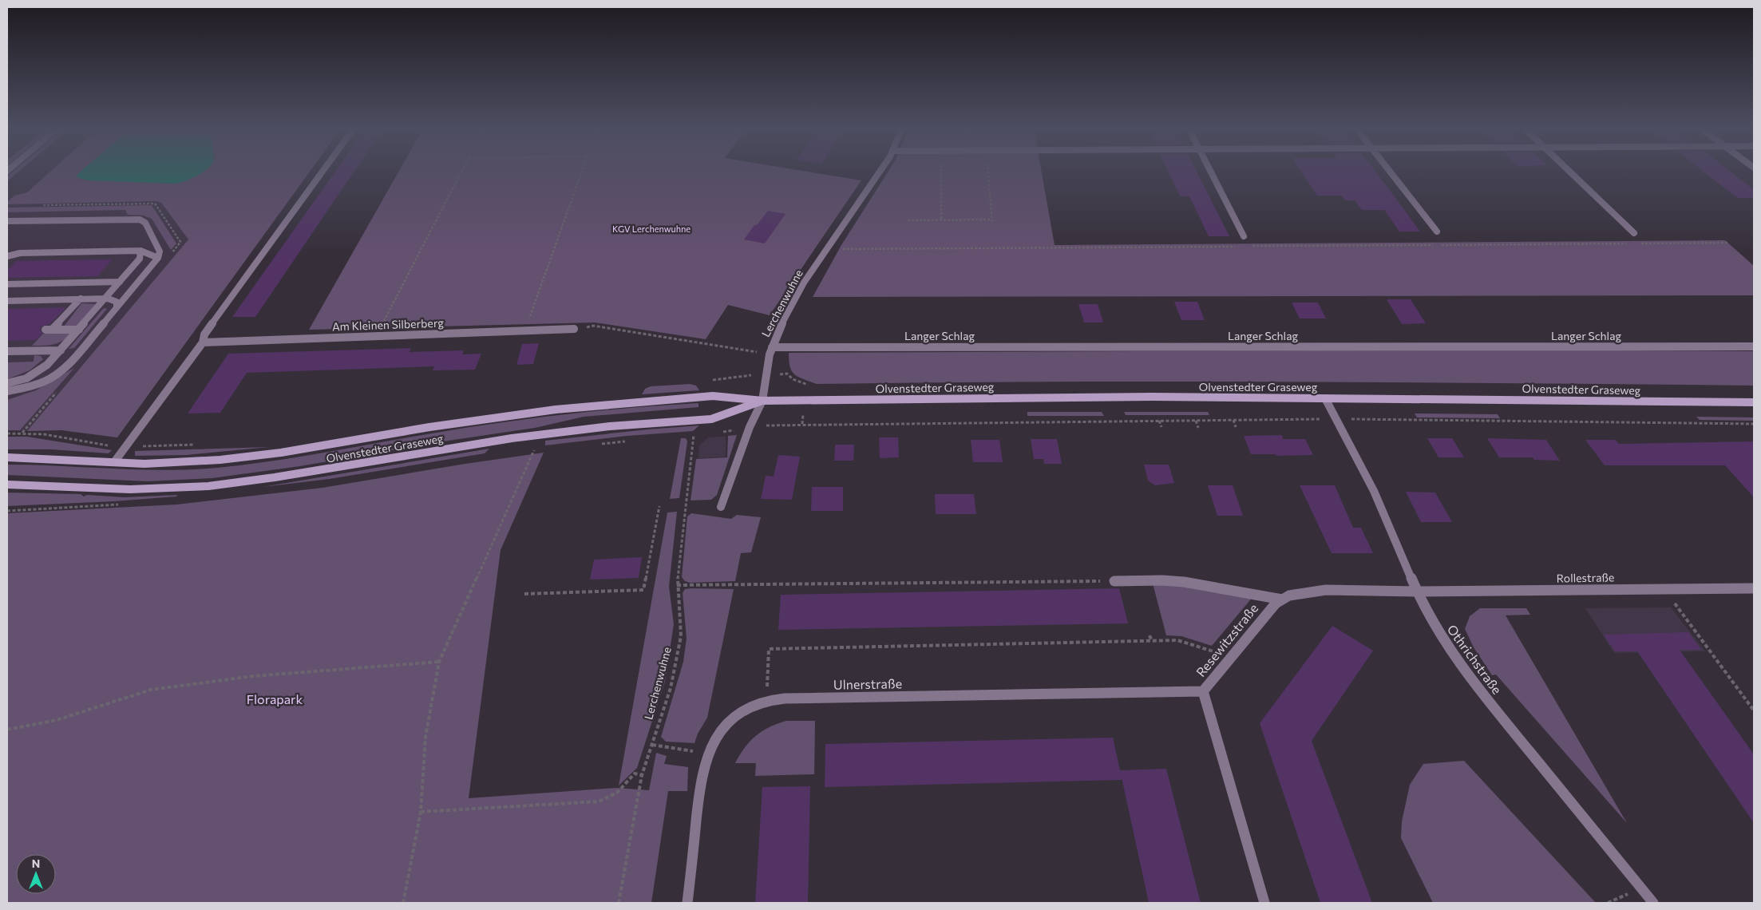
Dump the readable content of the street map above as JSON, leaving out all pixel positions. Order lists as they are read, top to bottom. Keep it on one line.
{"streets":{"main road":["Olvenstedter Graseweg"],"street":["Lerchenwuhne","Am Kleinen Silberberg","Langer Schlag","Rollestraße","Resewitzstraße","Othrichstraße","Ulnerstraße"]},"crossings":[["Lerchenwuhne","Langer Schlag"],["Lerchenwuhne","Olvenstedter Graseweg"],["Olvenstedter Graseweg","Othrichstraße"],["Rollestraße","Resewitzstraße"],["Rollestraße","Othrichstraße"],["Resewitzstraße","Othrichstraße"],["Resewitzstraße","Ulnerstraße"]],"parks":["KGV Lerchenwuhne","Florapark"],"north":"top"}
